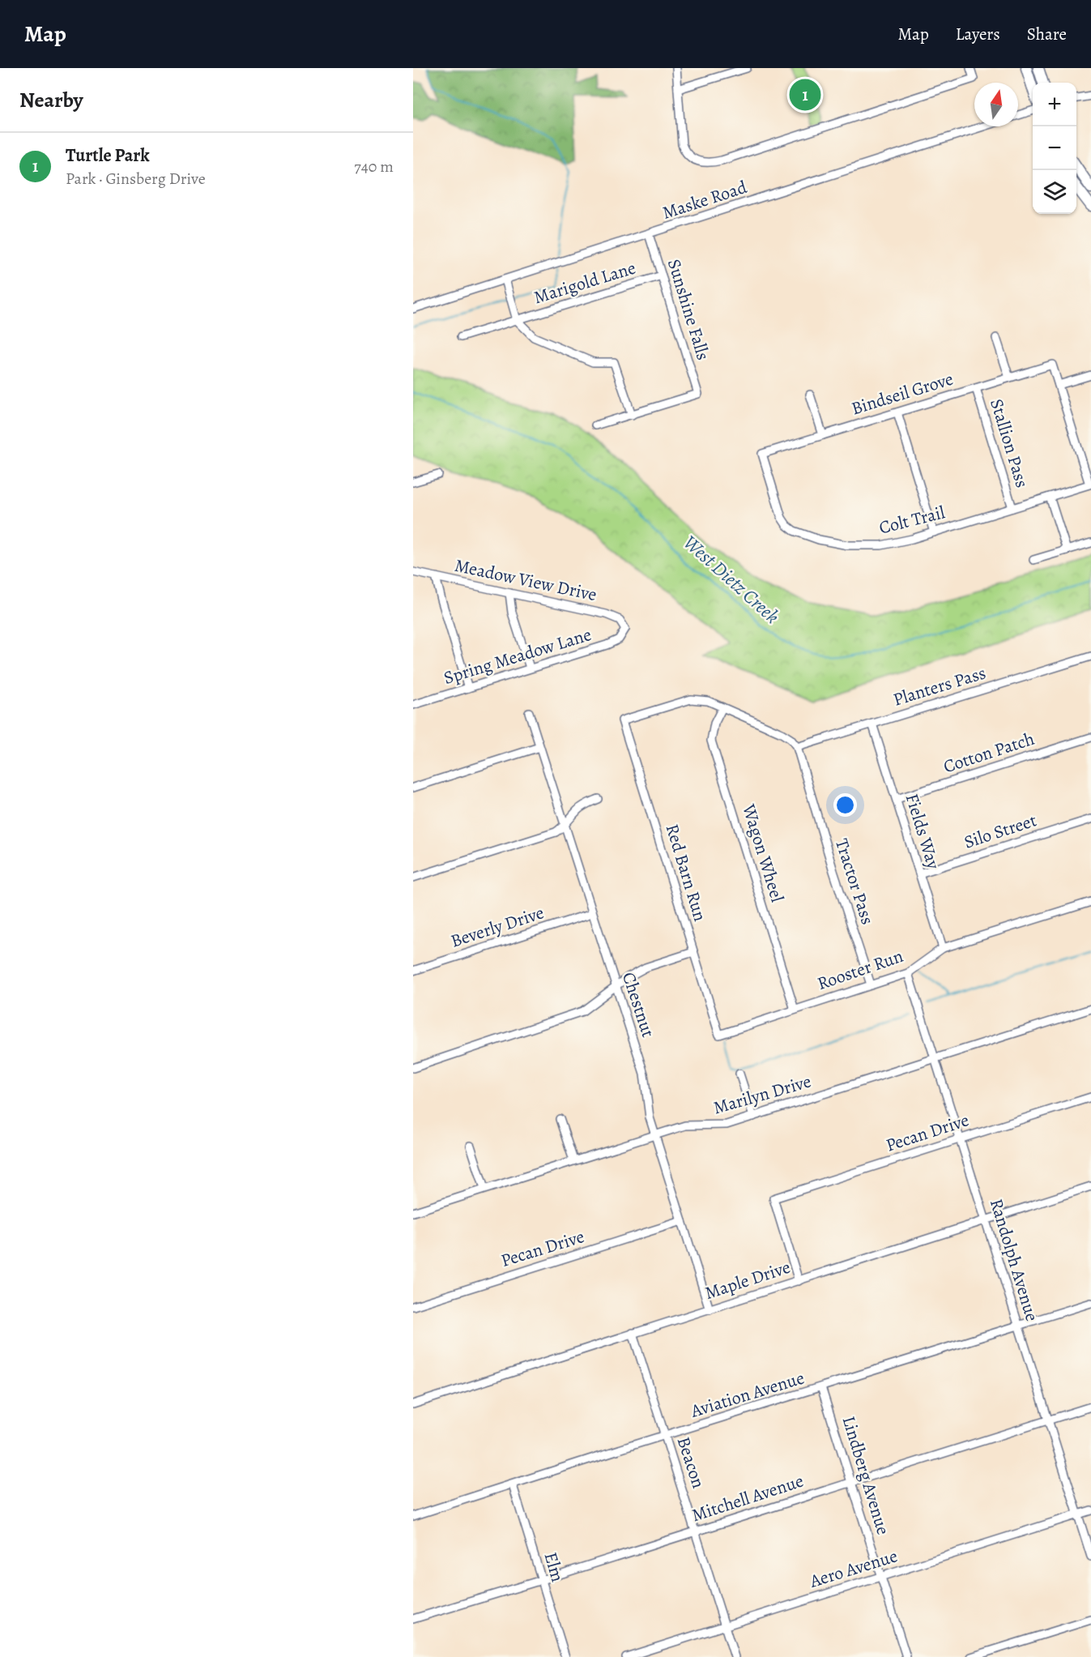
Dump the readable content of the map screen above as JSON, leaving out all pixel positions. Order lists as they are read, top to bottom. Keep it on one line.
{"streets":{"street":["Maske Road","Marigold Lane","Sunshine Falls","Bindseil Grove","Stallion Pass","Colt Trail","Meadow View Drive","Spring Meadow Lane","Planters Pass","Cotton Patch","Fields Way","Silo Street","Wagon Wheel","Red Barn Run","Tractor Pass","Beverly Drive","Rooster Run","Chestnut","Marilyn Drive","Pecan Drive","Randolph Avenue","Maple Drive","Aviation Avenue","Beacon","Lindberg Avenue","Mitchell Avenue","Elm","Aero Avenue"]},"crossings":[["Maske Road","Sunshine Falls"],["Marigold Lane","Sunshine Falls"],["Bindseil Grove","Stallion Pass"],["Bindseil Grove","Colt Trail"],["Stallion Pass","Colt Trail"],["Meadow View Drive","Spring Meadow Lane"],["Planters Pass","Fields Way"],["Planters Pass","Tractor Pass"],["Cotton Patch","Fields Way"],["Fields Way","Silo Street"],["Fields Way","Rooster Run"],["Wagon Wheel","Red Barn Run"],["Wagon Wheel","Rooster Run"],["Red Barn Run","Rooster Run"],["Tractor Pass","Rooster Run"],["Beverly Drive","Chestnut"],["Rooster Run","Randolph Avenue"],["Chestnut","Marilyn Drive"],["Chestnut","Pecan Drive"],["Chestnut","Maple Drive"],["Marilyn Drive","Randolph Avenue"],["Pecan Drive","Randolph Avenue"],["Pecan Drive","Maple Drive"],["Randolph Avenue","Maple Drive"],["Randolph Avenue","Aviation Avenue"],["Randolph Avenue","Mitchell Avenue"],["Randolph Avenue","Aero Avenue"],["Maple Drive","Beacon"],["Aviation Avenue","Beacon"],["Aviation Avenue","Lindberg Avenue"],["Aviation Avenue","Elm"],["Beacon","Mitchell Avenue"],["Beacon","Aero Avenue"],["Lindberg Avenue","Mitchell Avenue"],["Lindberg Avenue","Aero Avenue"],["Mitchell Avenue","Elm"]],"water":["West Dietz Creek"],"north":"top","page":{"header":"Map","nav":["Map","Layers","Share"],"heading":"Nearby","pins":"1","map_buttons":["+","−"],"list":[{"mark":"1","name":"Turtle Park","note":"Park · Ginsberg Drive","value":"740 m"}]}}
